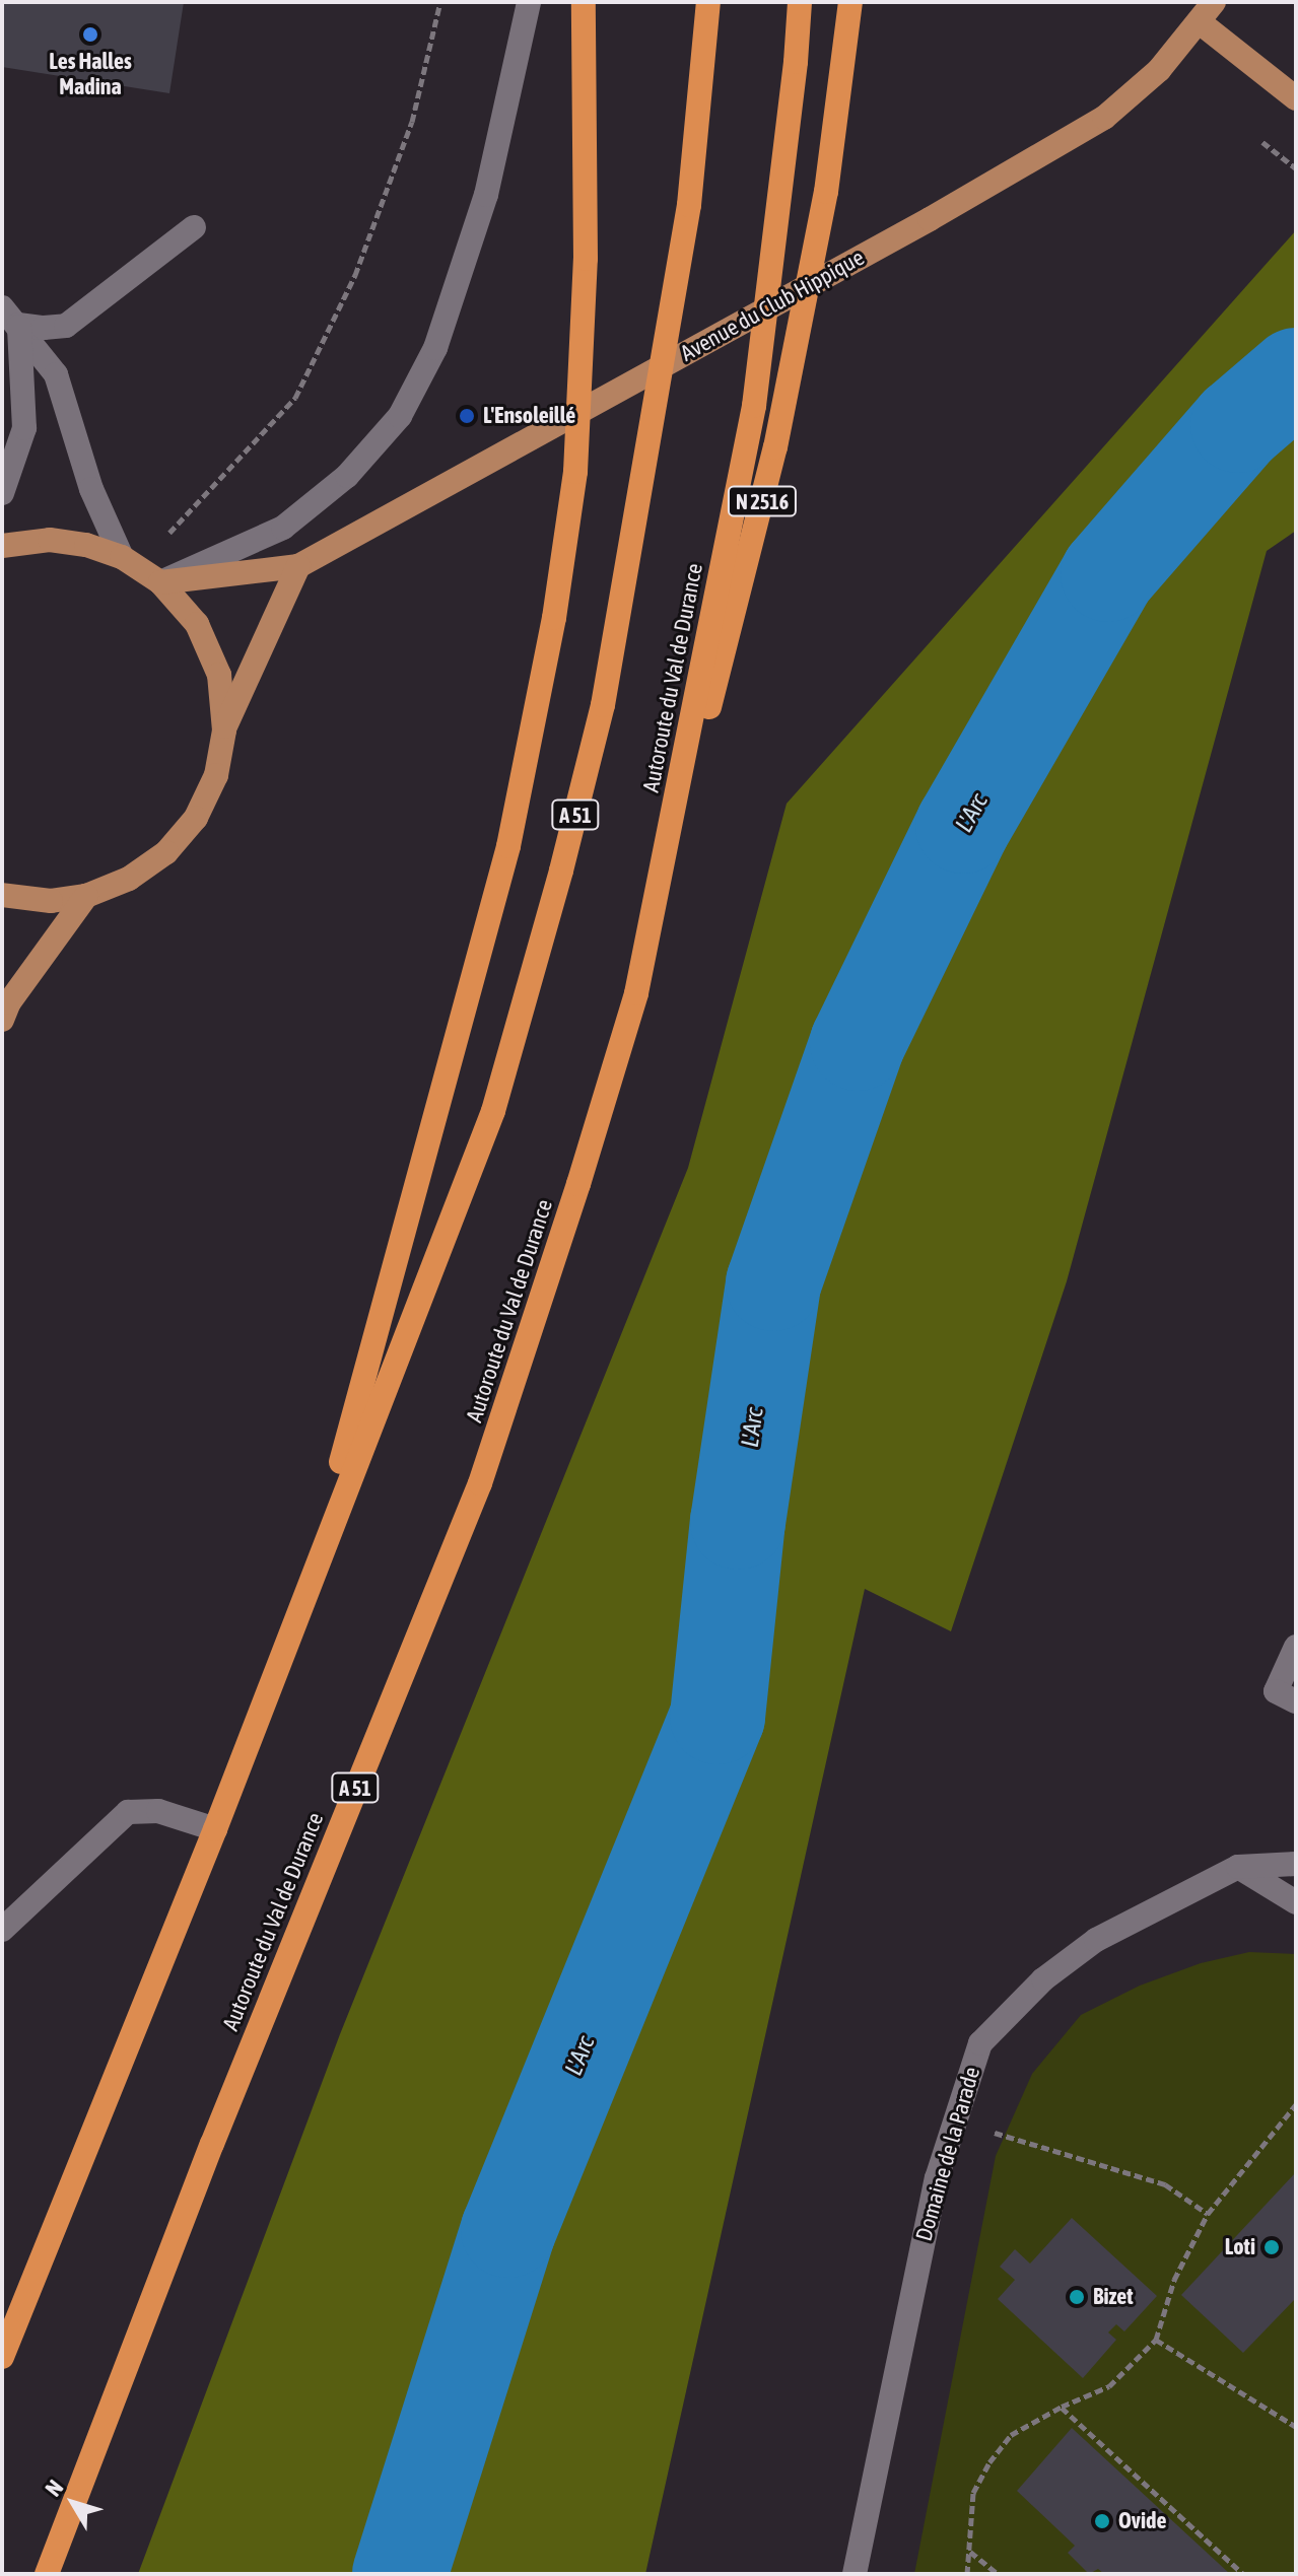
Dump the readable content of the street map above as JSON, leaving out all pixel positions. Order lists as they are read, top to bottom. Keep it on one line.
{"streets":{"highway":["N 2516","Autoroute du Val de Durance","A 51"],"main road":["Avenue du Club Hippique"],"street":["Domaine de la Parade"]},"crossings":[["N 2516","Autoroute du Val de Durance"]],"water":["L'Arc"],"places":["Les Halles Madina","L'Ensoleillé","Loti","Bizet","Ovide"],"north":"top left"}
